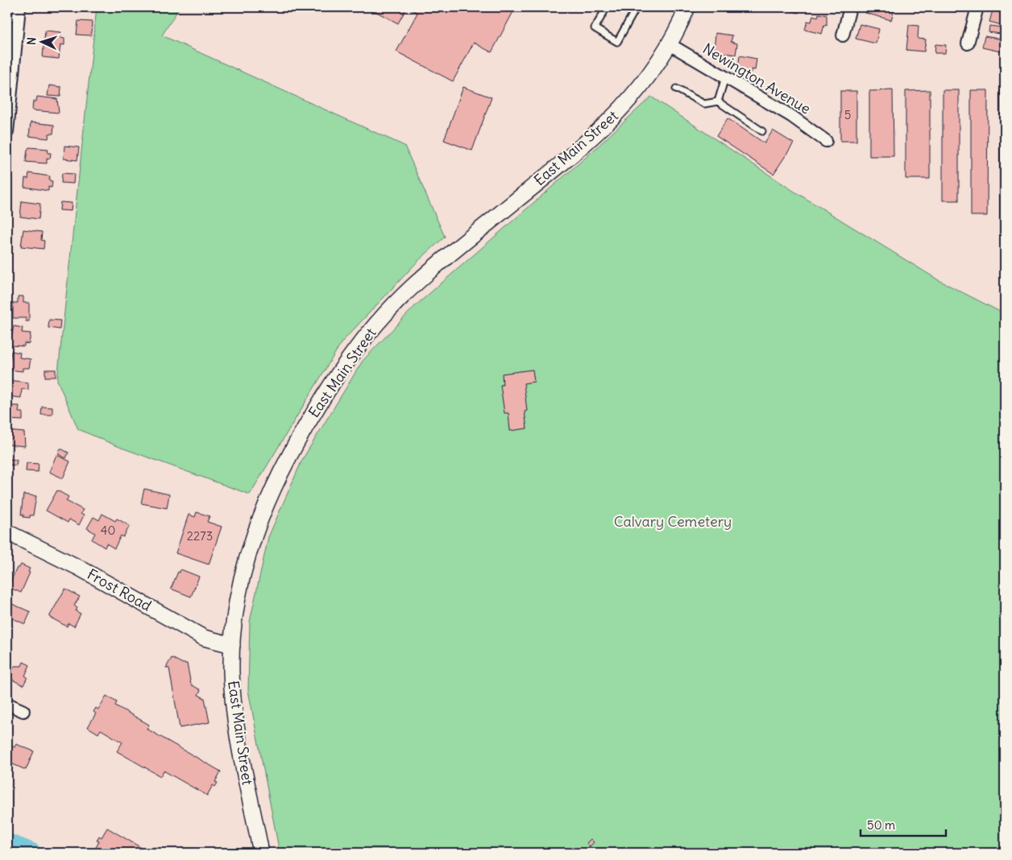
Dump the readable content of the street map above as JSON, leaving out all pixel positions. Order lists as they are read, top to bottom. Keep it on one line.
{"streets":{"main road":["East Main Street","Frost Road"],"street":["Newington Avenue"]},"crossings":[["Newington Avenue","East Main Street"],["East Main Street","Frost Road"]],"parks":["Calvary Cemetery"],"house_numbers":["5","40","2273"],"scale_bar":"50 m","north":"left"}
